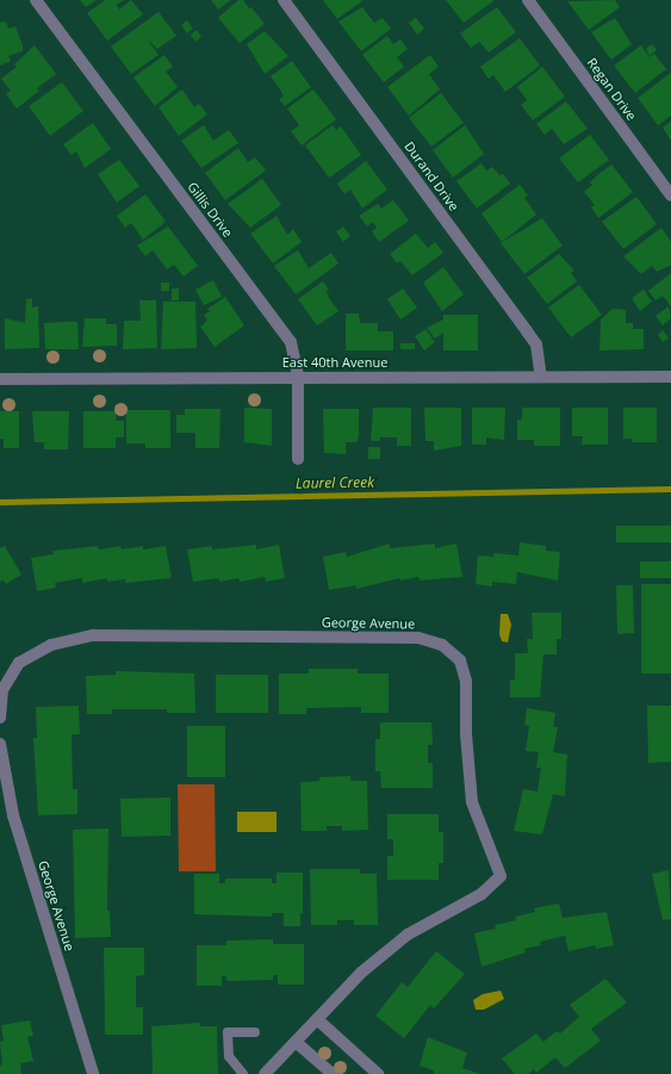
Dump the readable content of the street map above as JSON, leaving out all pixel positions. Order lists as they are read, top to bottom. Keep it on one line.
{"streets":{"street":["Regan Drive","Durand Drive","Gillis Drive","East 40th Avenue","George Avenue"]},"crossings":[["Durand Drive","East 40th Avenue"],["Gillis Drive","East 40th Avenue"]],"water":["Laurel Creek"]}
